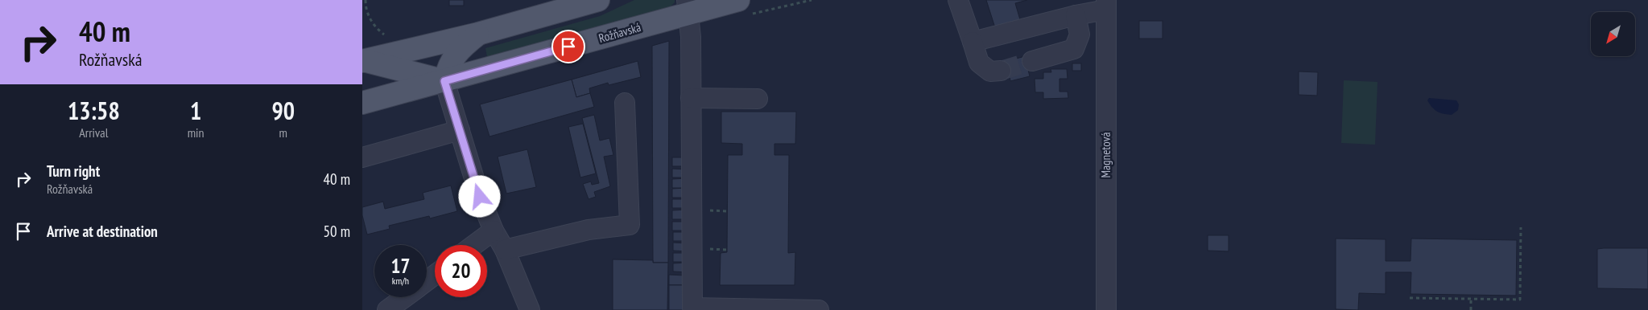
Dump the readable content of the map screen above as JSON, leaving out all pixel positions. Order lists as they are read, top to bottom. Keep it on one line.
{"streets":{"main road":["Rožňavská"],"street":["Magnetová"]},"north":"bottom left","page":{"turn":["40 m","Rožňavská"],"eta":["13:58","Arrival","1","min","90","m"],"list":[{"name":"Turn right","note":"Rožňavská","value":"40 m"},{"name":"Arrive at destination","value":"50 m"}],"speed":"17 km/h","limit":"20"}}
